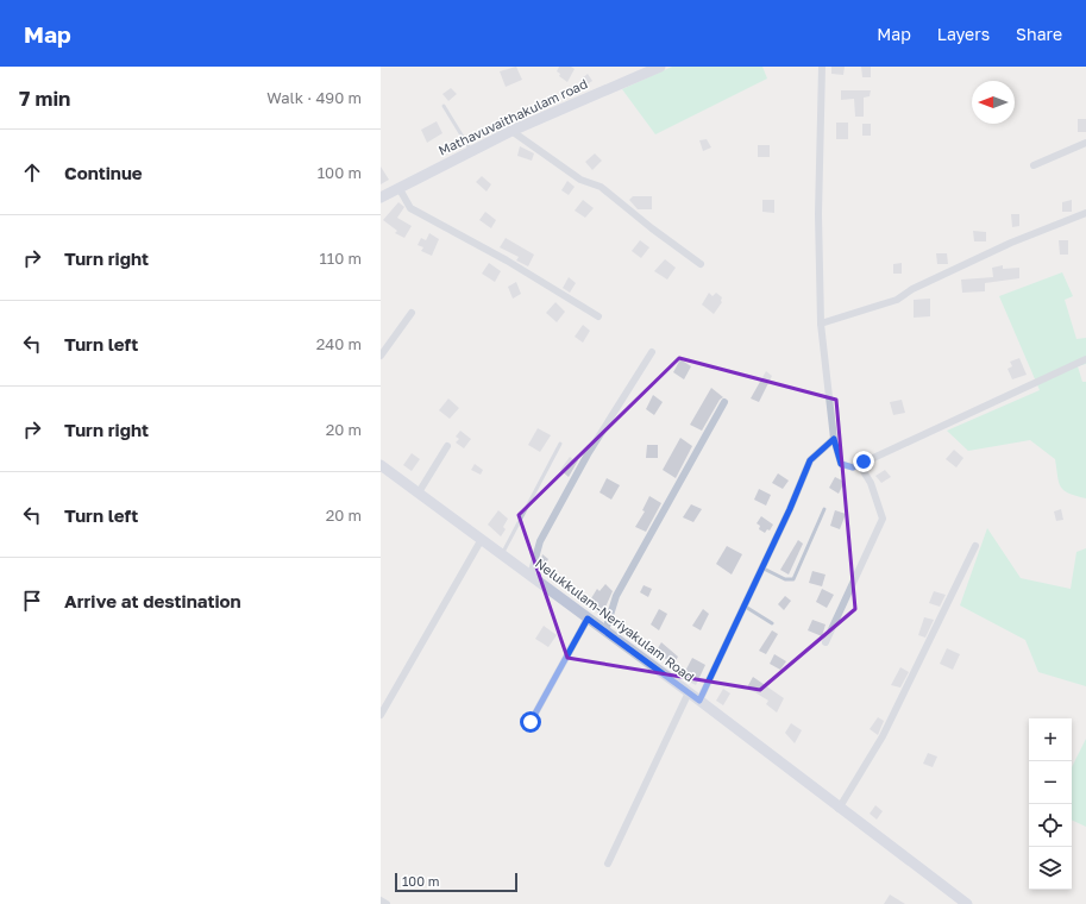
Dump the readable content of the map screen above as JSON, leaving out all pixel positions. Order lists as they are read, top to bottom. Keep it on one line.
{"streets":{"main road":["Mathavuvaithakulam road","Nelukkulam-Neriyakulam Road"]},"scale_bar":"100 m","north":"left","page":{"header":"Map","nav":["Map","Layers","Share"],"heading":["7 min","Walk · 490 m"],"list":[["Continue","100 m"],["Turn right","110 m"],["Turn left","240 m"],["Turn right","20 m"],["Turn left","20 m"],"Arrive at destination"],"map_buttons":["+","−"],"scale":"100 m"}}
